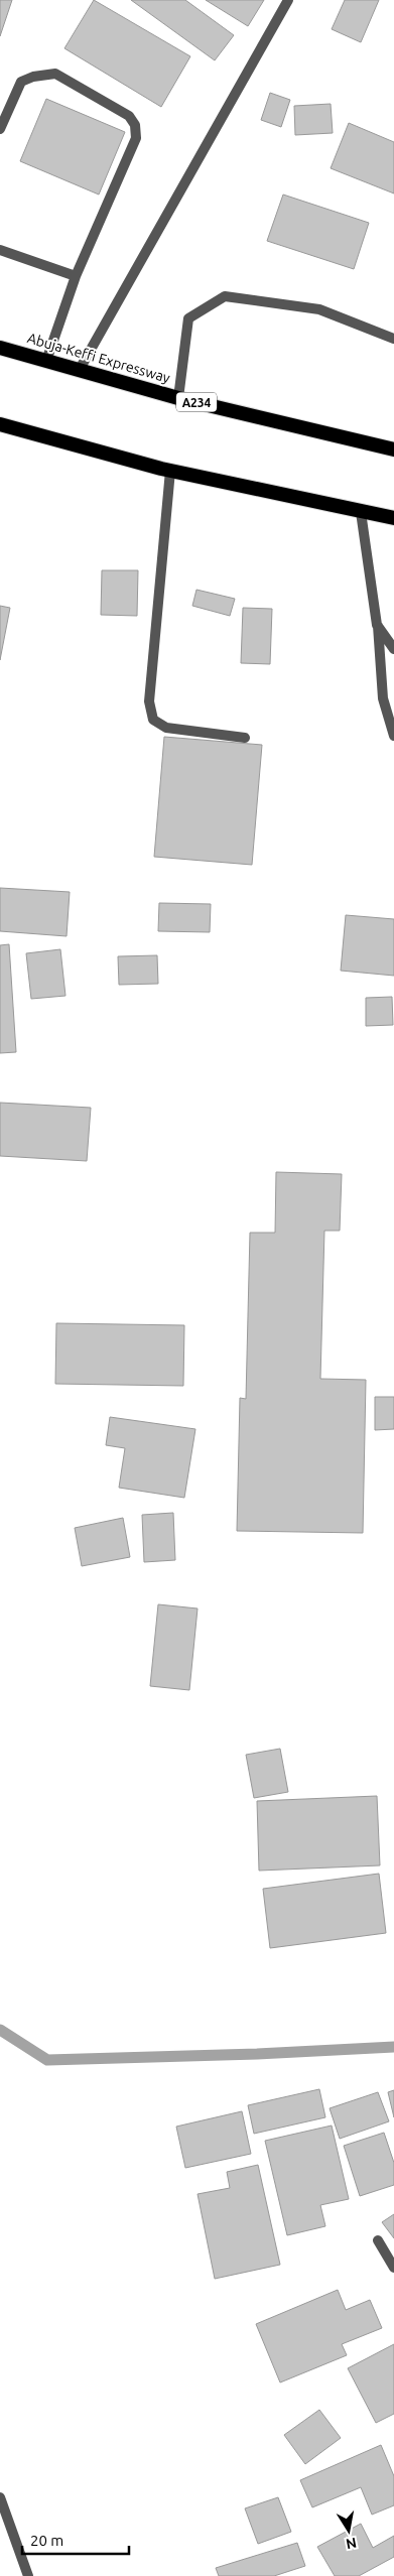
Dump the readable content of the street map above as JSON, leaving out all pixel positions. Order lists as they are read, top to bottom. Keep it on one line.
{"streets":{"highway":["Abuja-Keffi Expressway","A234"]},"scale_bar":"20 m","north":"bottom"}
